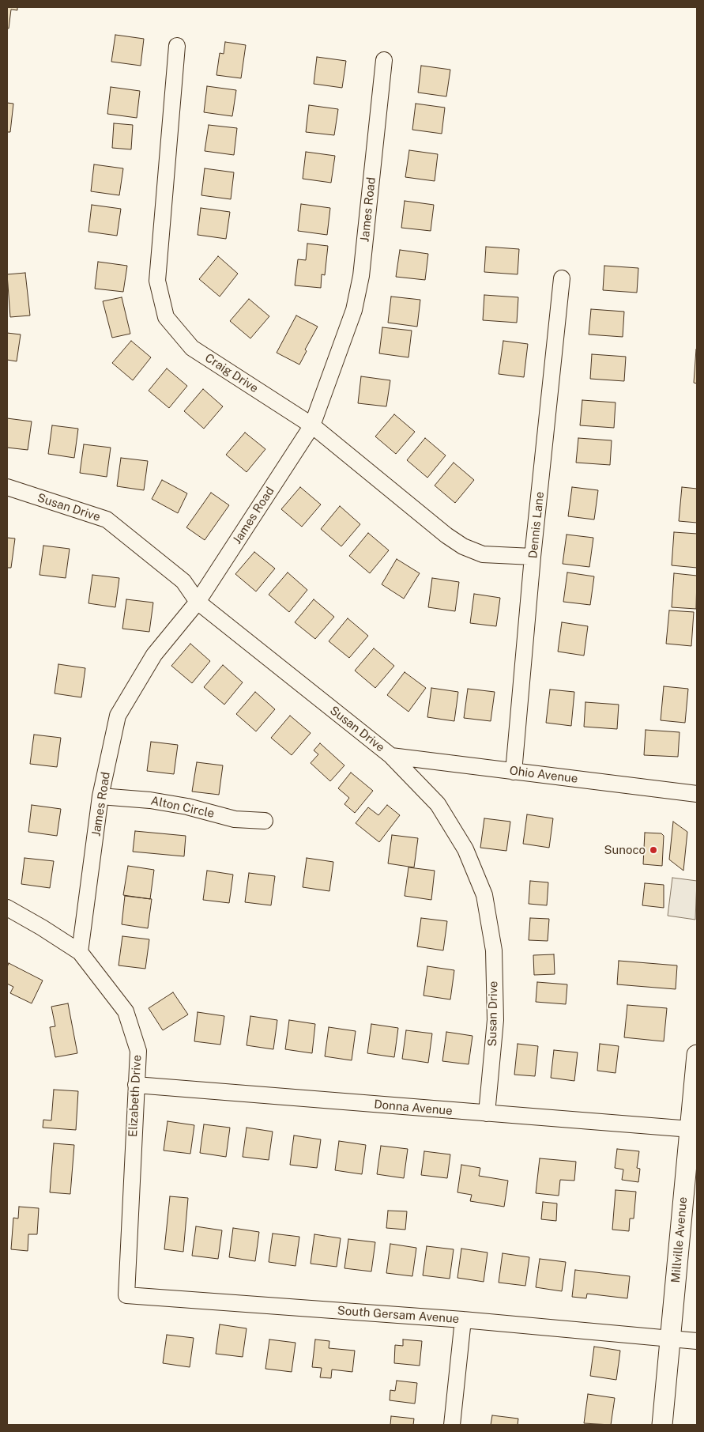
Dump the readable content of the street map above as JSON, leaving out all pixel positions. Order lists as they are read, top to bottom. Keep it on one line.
{"streets":{"main road":["Millville Avenue"],"street":["James Road","Craig Drive","Susan Drive","Dennis Lane","Ohio Avenue","Alton Circle","Elizabeth Drive","Donna Avenue","South Gersam Avenue"]},"crossings":[["James Road","Craig Drive"],["James Road","Susan Drive"],["James Road","Alton Circle"],["James Road","Elizabeth Drive"],["Craig Drive","Dennis Lane"],["Susan Drive","Ohio Avenue"],["Susan Drive","Donna Avenue"],["Dennis Lane","Ohio Avenue"],["Elizabeth Drive","Donna Avenue"],["Elizabeth Drive","South Gersam Avenue"],["Donna Avenue","Millville Avenue"],["Millville Avenue","South Gersam Avenue"]],"places":["Sunoco"]}
